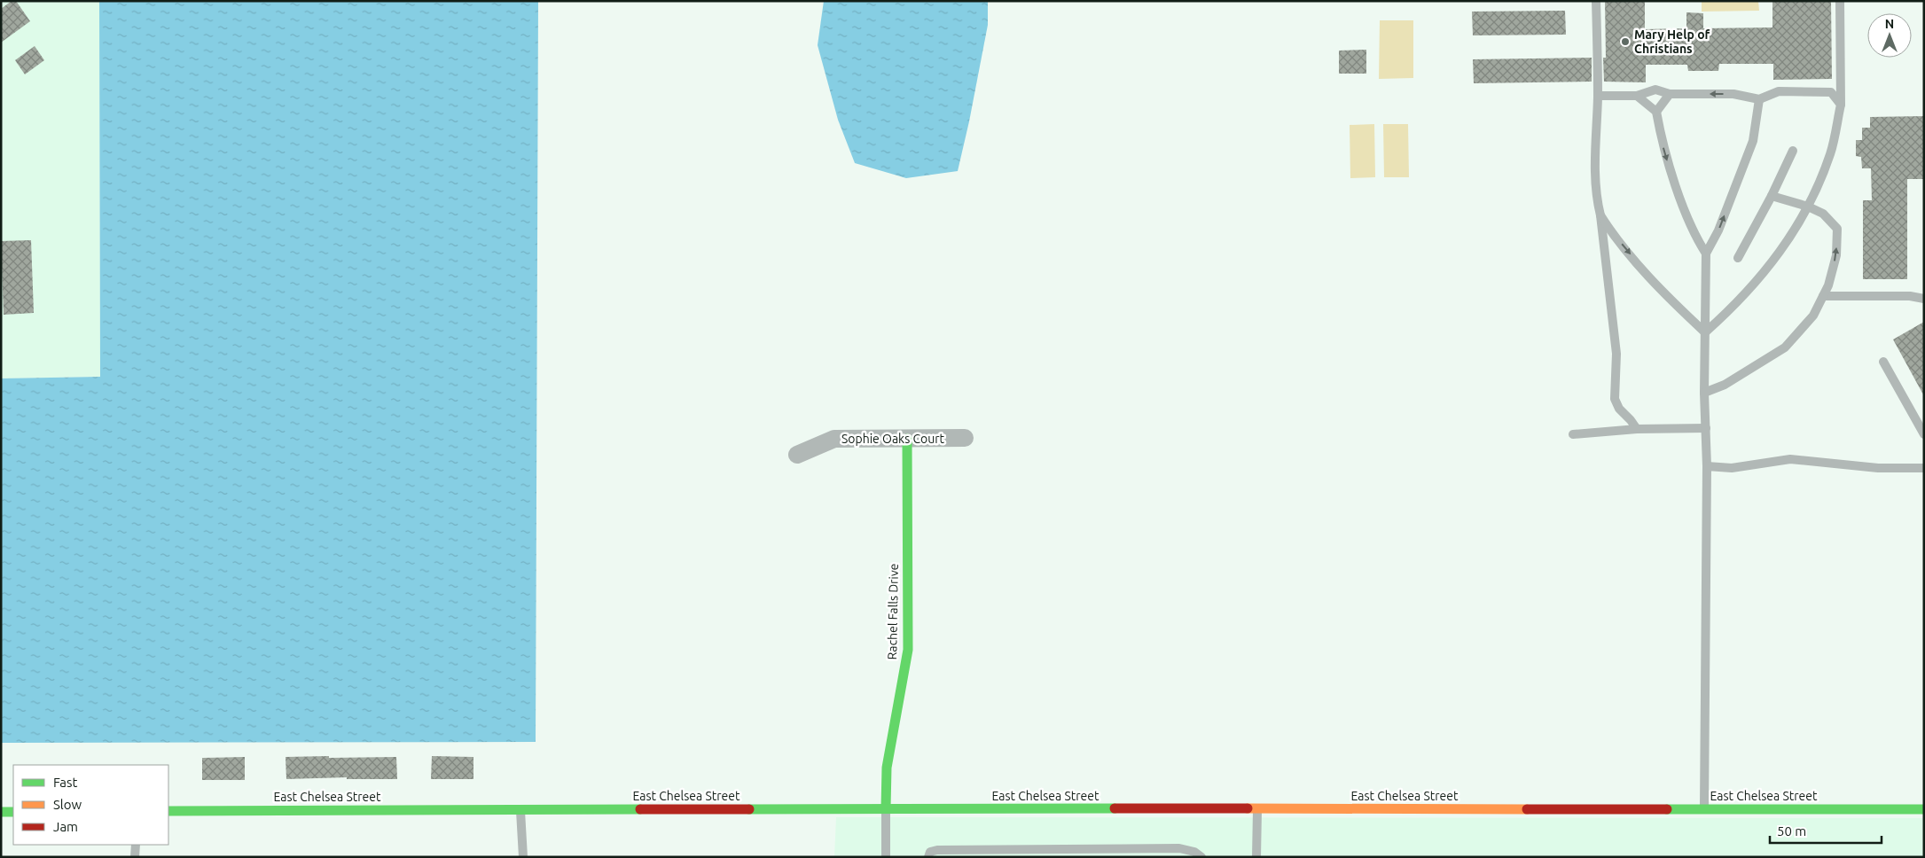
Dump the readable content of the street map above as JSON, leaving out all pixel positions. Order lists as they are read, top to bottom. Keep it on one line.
{"streets":{"street":["Sophie Oaks Court","Rachel Falls Drive","East Chelsea Street"]},"crossings":[["Sophie Oaks Court","Rachel Falls Drive"],["Rachel Falls Drive","East Chelsea Street"]],"places":["Mary Help of Christians"],"legend":["Fast","Slow","Jam"],"scale_bar":"50 m","north":"top"}
